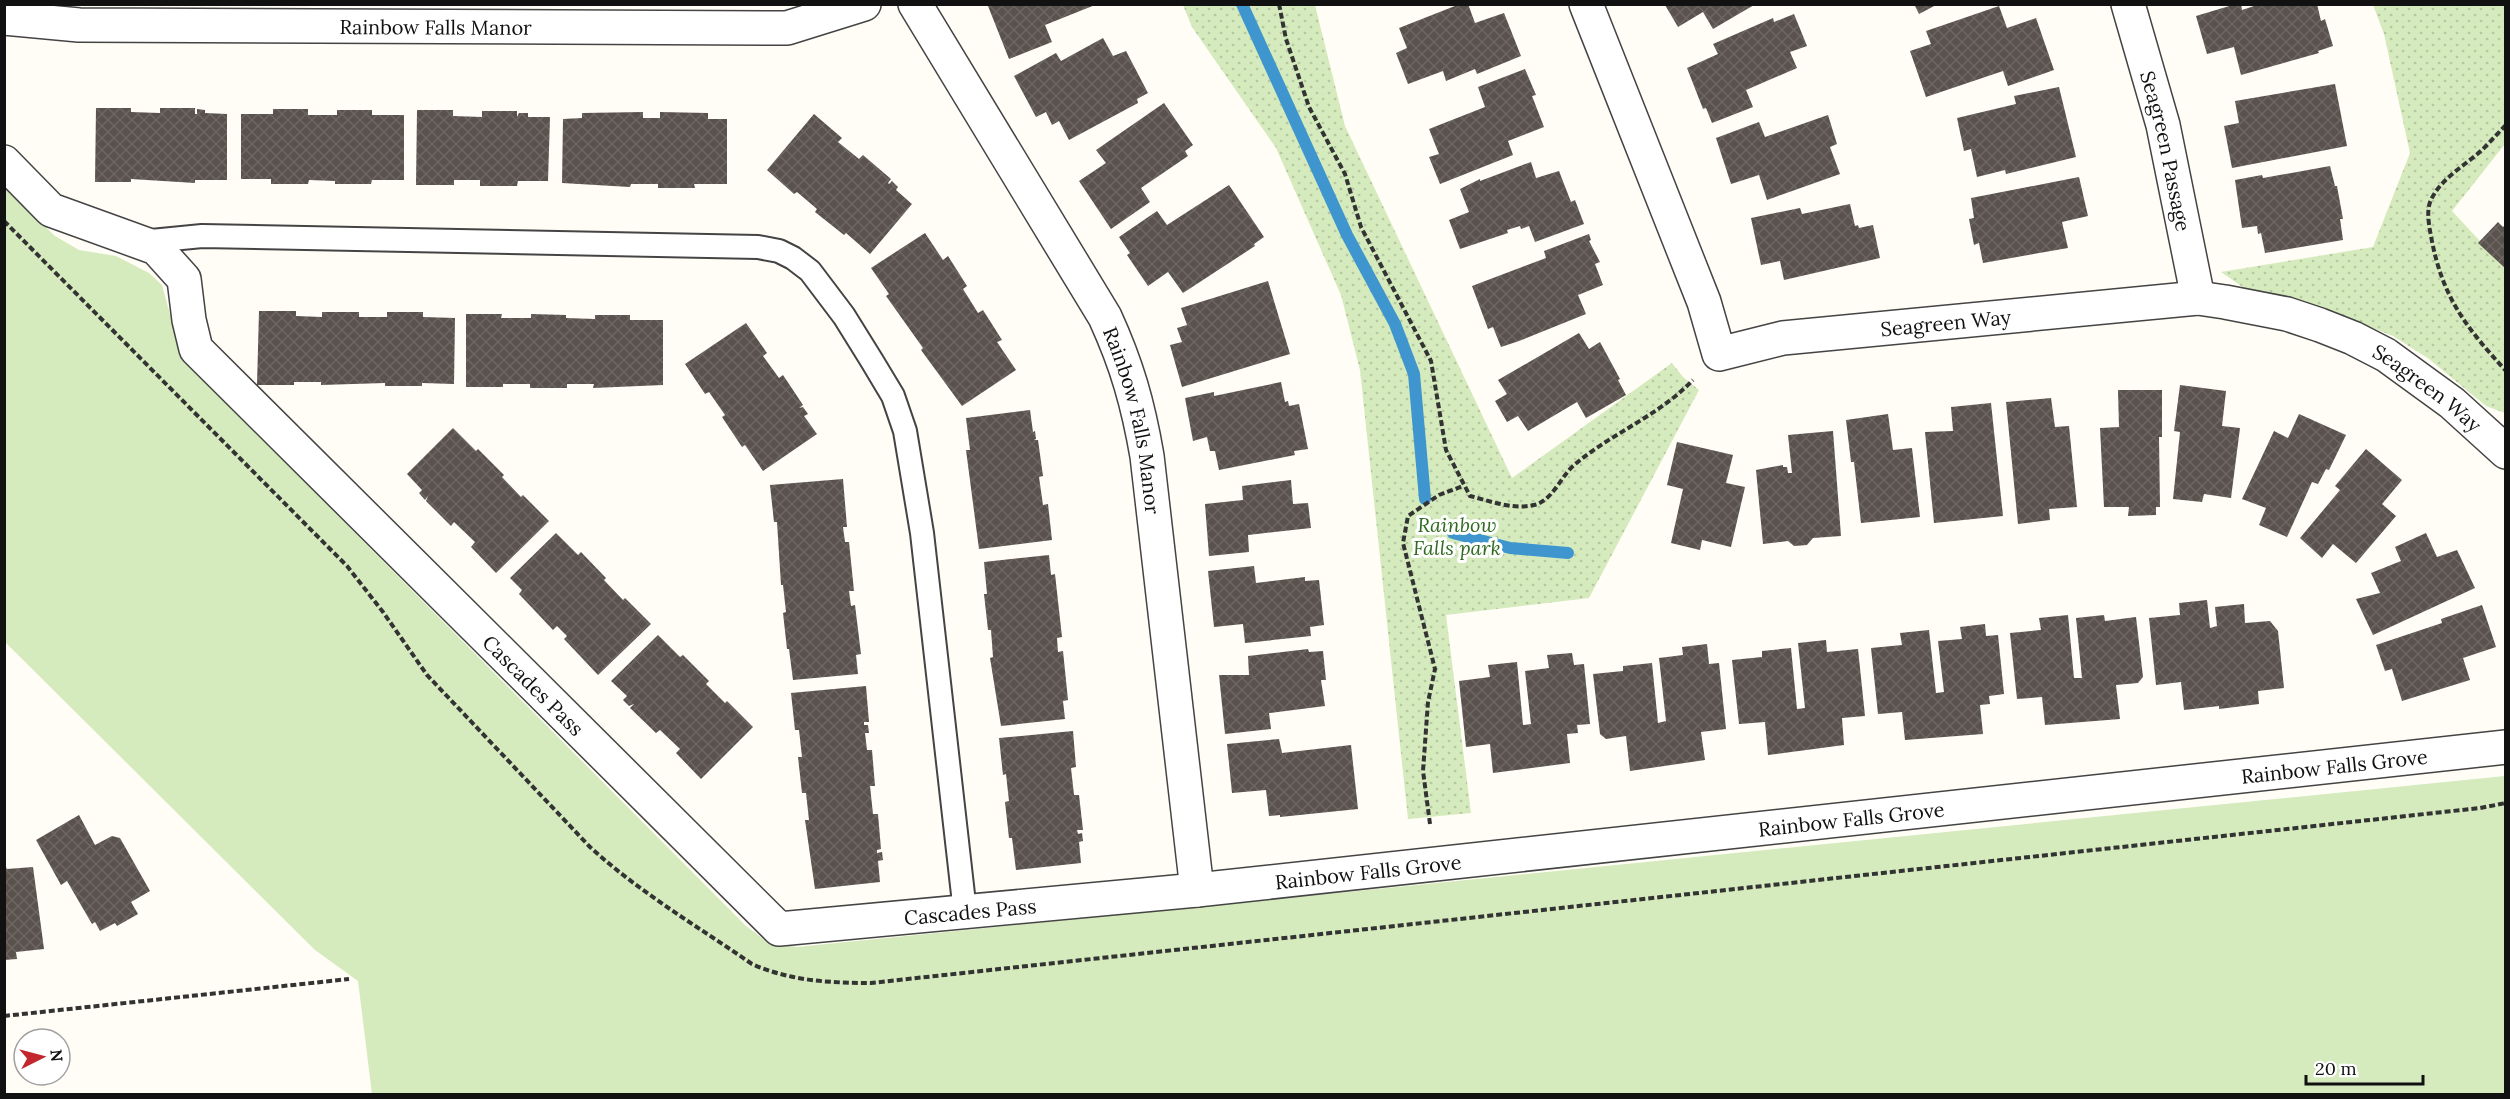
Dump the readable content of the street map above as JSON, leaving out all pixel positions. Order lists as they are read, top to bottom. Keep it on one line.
{"streets":{"street":["Rainbow Falls Manor","Seagreen Passage","Seagreen Way","Cascades Pass","Rainbow Falls Grove"]},"crossings":[["Rainbow Falls Manor","Cascades Pass"],["Rainbow Falls Manor","Rainbow Falls Grove"],["Seagreen Passage","Seagreen Way"],["Cascades Pass","Rainbow Falls Grove"]],"parks":["Rainbow Falls park"],"scale_bar":"20 m","north":"right"}
